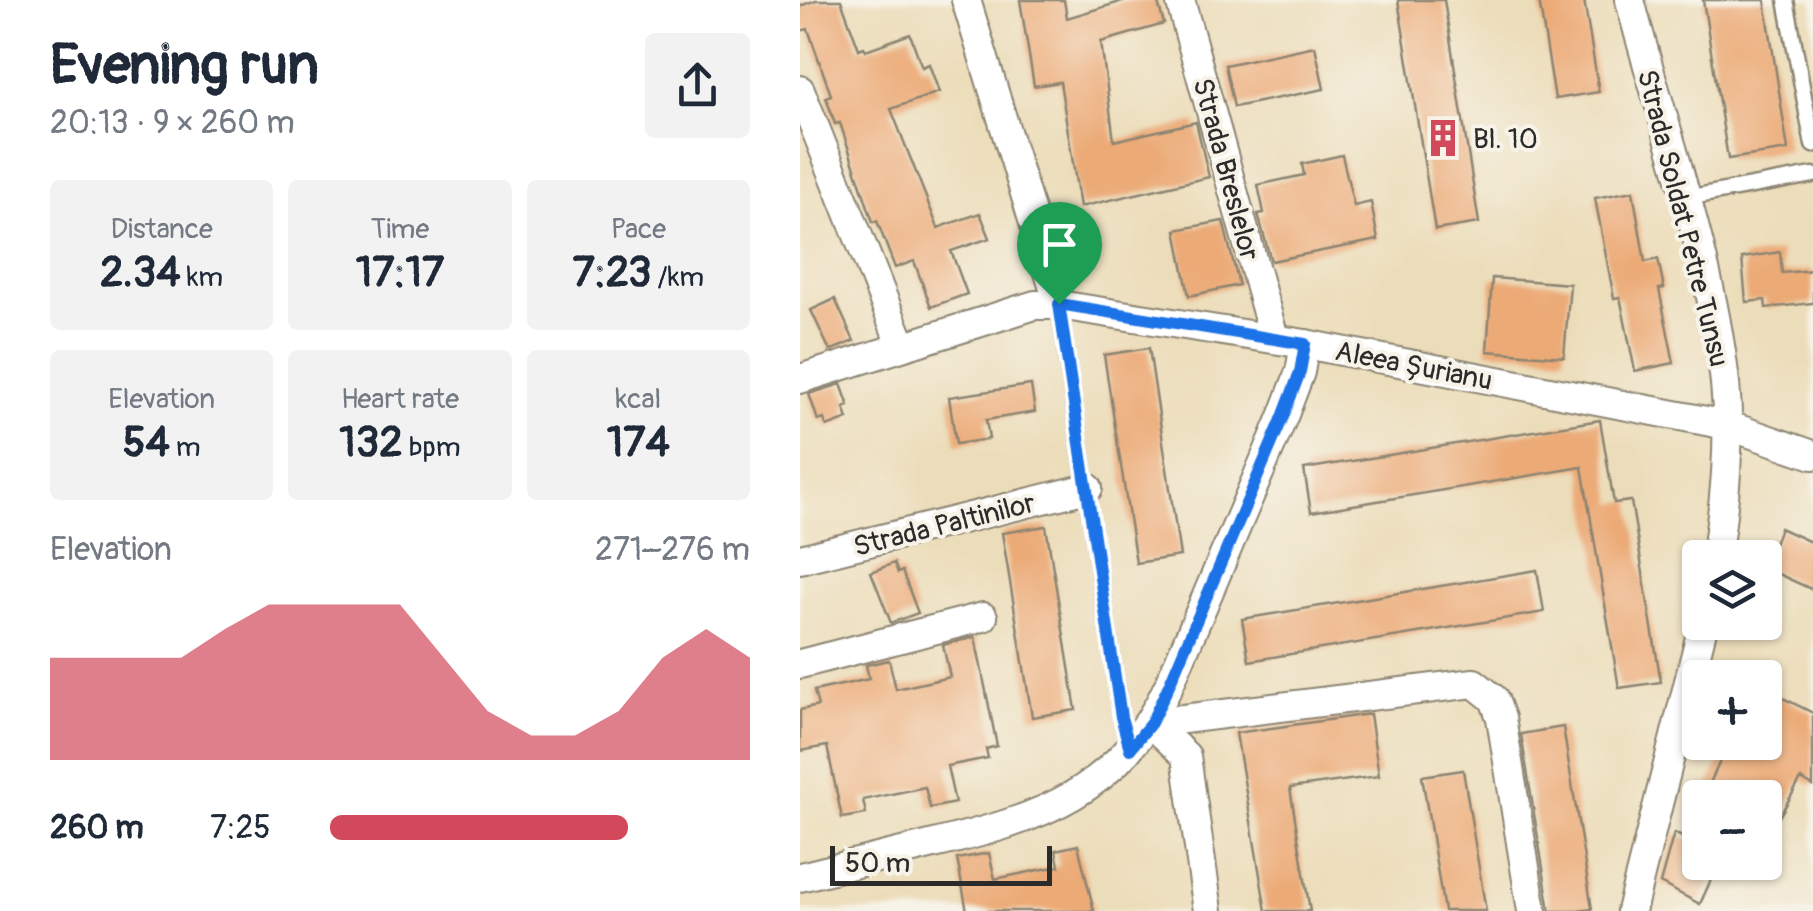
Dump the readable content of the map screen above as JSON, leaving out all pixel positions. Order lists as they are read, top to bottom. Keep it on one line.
{"streets":{"street":["Strada Breslelor","Strada Soldat Petre Tunsu","Aleea Șurianu","Strada Paltinilor"]},"crossings":[["Strada Breslelor","Aleea Șurianu"],["Strada Soldat Petre Tunsu","Aleea Șurianu"]],"places":{"building":["Bl. 10"]},"scale_bar":"50 m","page":{"heading":["Evening run","20:13 · 9 × 260 m"],"stats":[["Distance","2.34 km"],["Time","17:17"],["Pace","7:23 /km"],["Elevation","54 m"],["Heart rate","132 bpm"],["kcal","174"]],"chart":["Elevation","271–276 m"],"map_buttons":["+","−"],"list":[{"name":"260 m","note":"7:25"}],"scale":"50 m"}}
